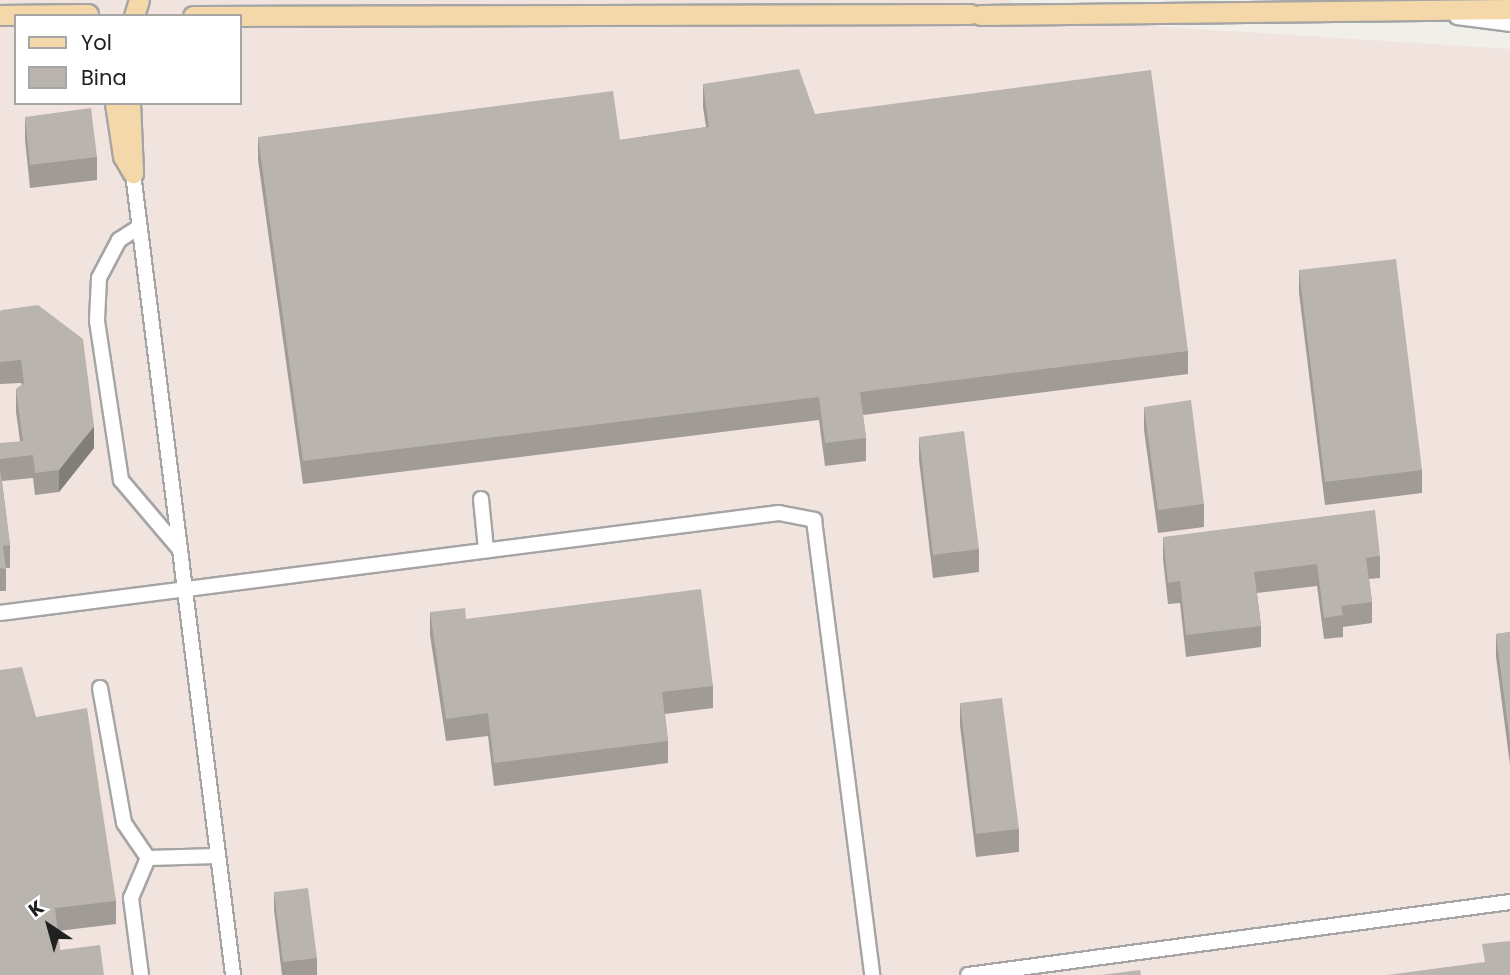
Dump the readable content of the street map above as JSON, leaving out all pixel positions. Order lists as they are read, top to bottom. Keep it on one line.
{"legend":["Yol","Bina"],"north":"top left"}
